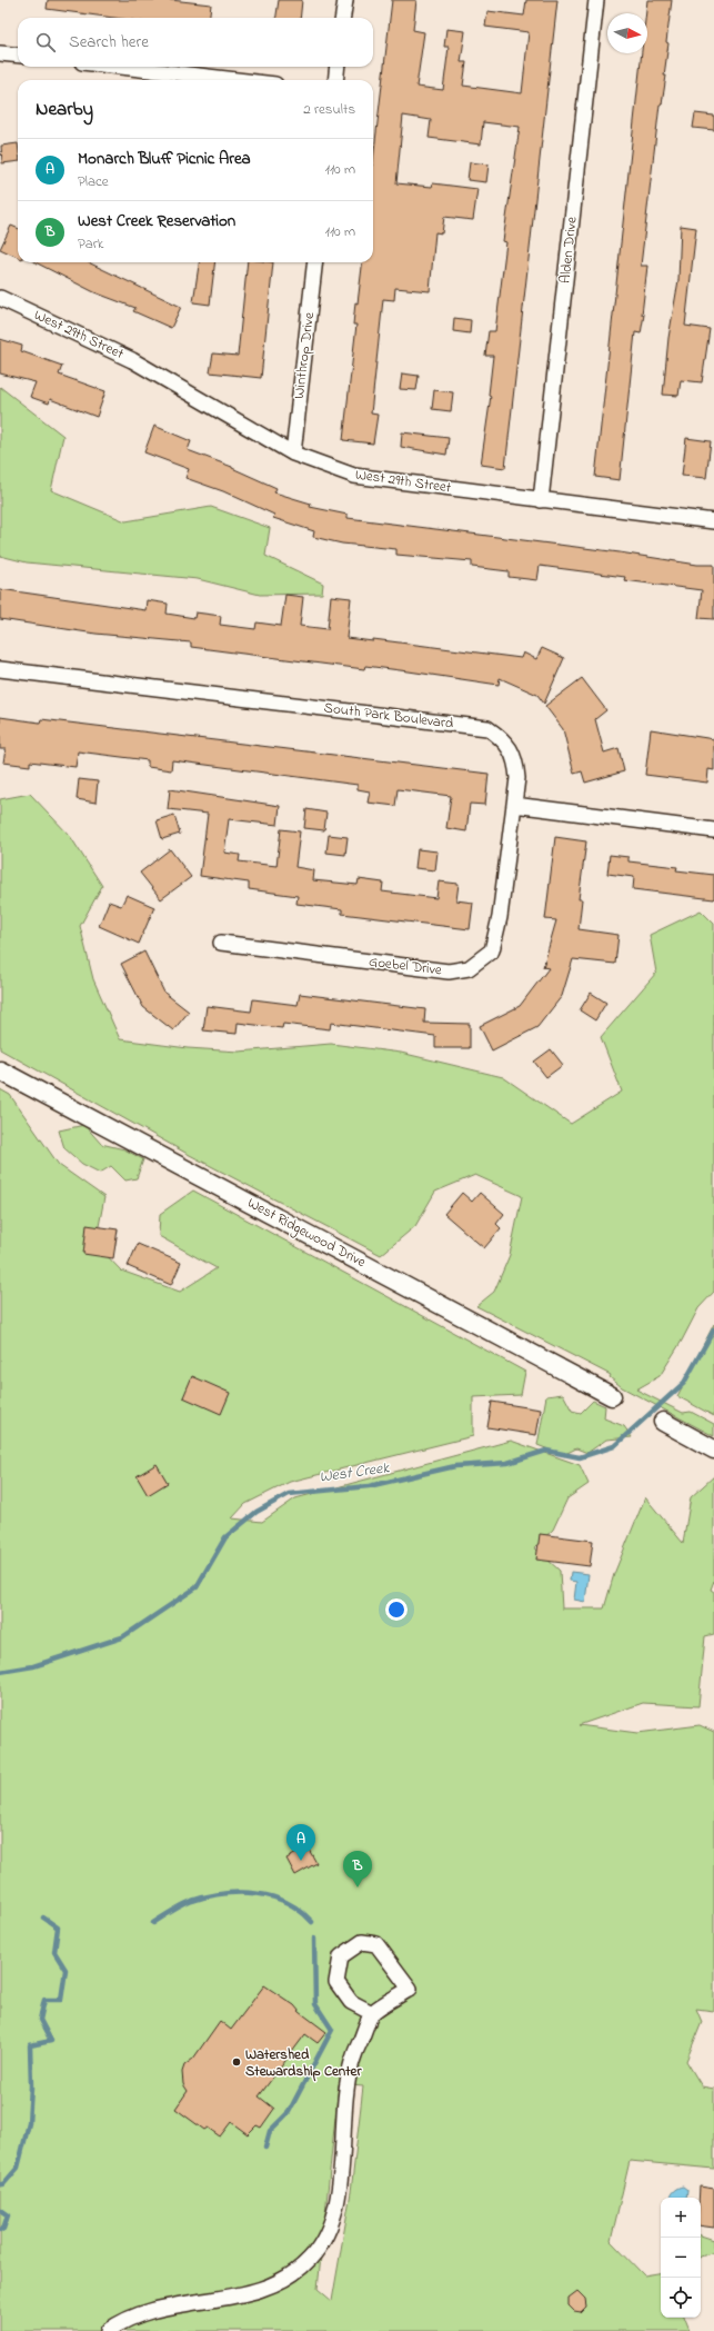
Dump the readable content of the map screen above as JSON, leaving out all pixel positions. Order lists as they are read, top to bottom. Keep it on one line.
{"streets":{"street":["Alden Drive","West 29th Street","Winthrop Drive","South Park Boulevard","Goebel Drive","West Ridgewood Drive"]},"crossings":[["Alden Drive","West 29th Street"],["West 29th Street","Winthrop Drive"],["South Park Boulevard","Goebel Drive"]],"water":["West Creek"],"places":["Watershed Stewardship Center"],"north":"right","page":{"search":"Search here","heading":["Nearby","2 results"],"list":[{"mark":"A","name":"Monarch Bluff Picnic Area","note":"Place","value":"110 m"},{"mark":"B","name":"West Creek Reservation","note":"Park","value":"110 m"}],"pins":["A","B"],"map_buttons":["+","−"]}}
